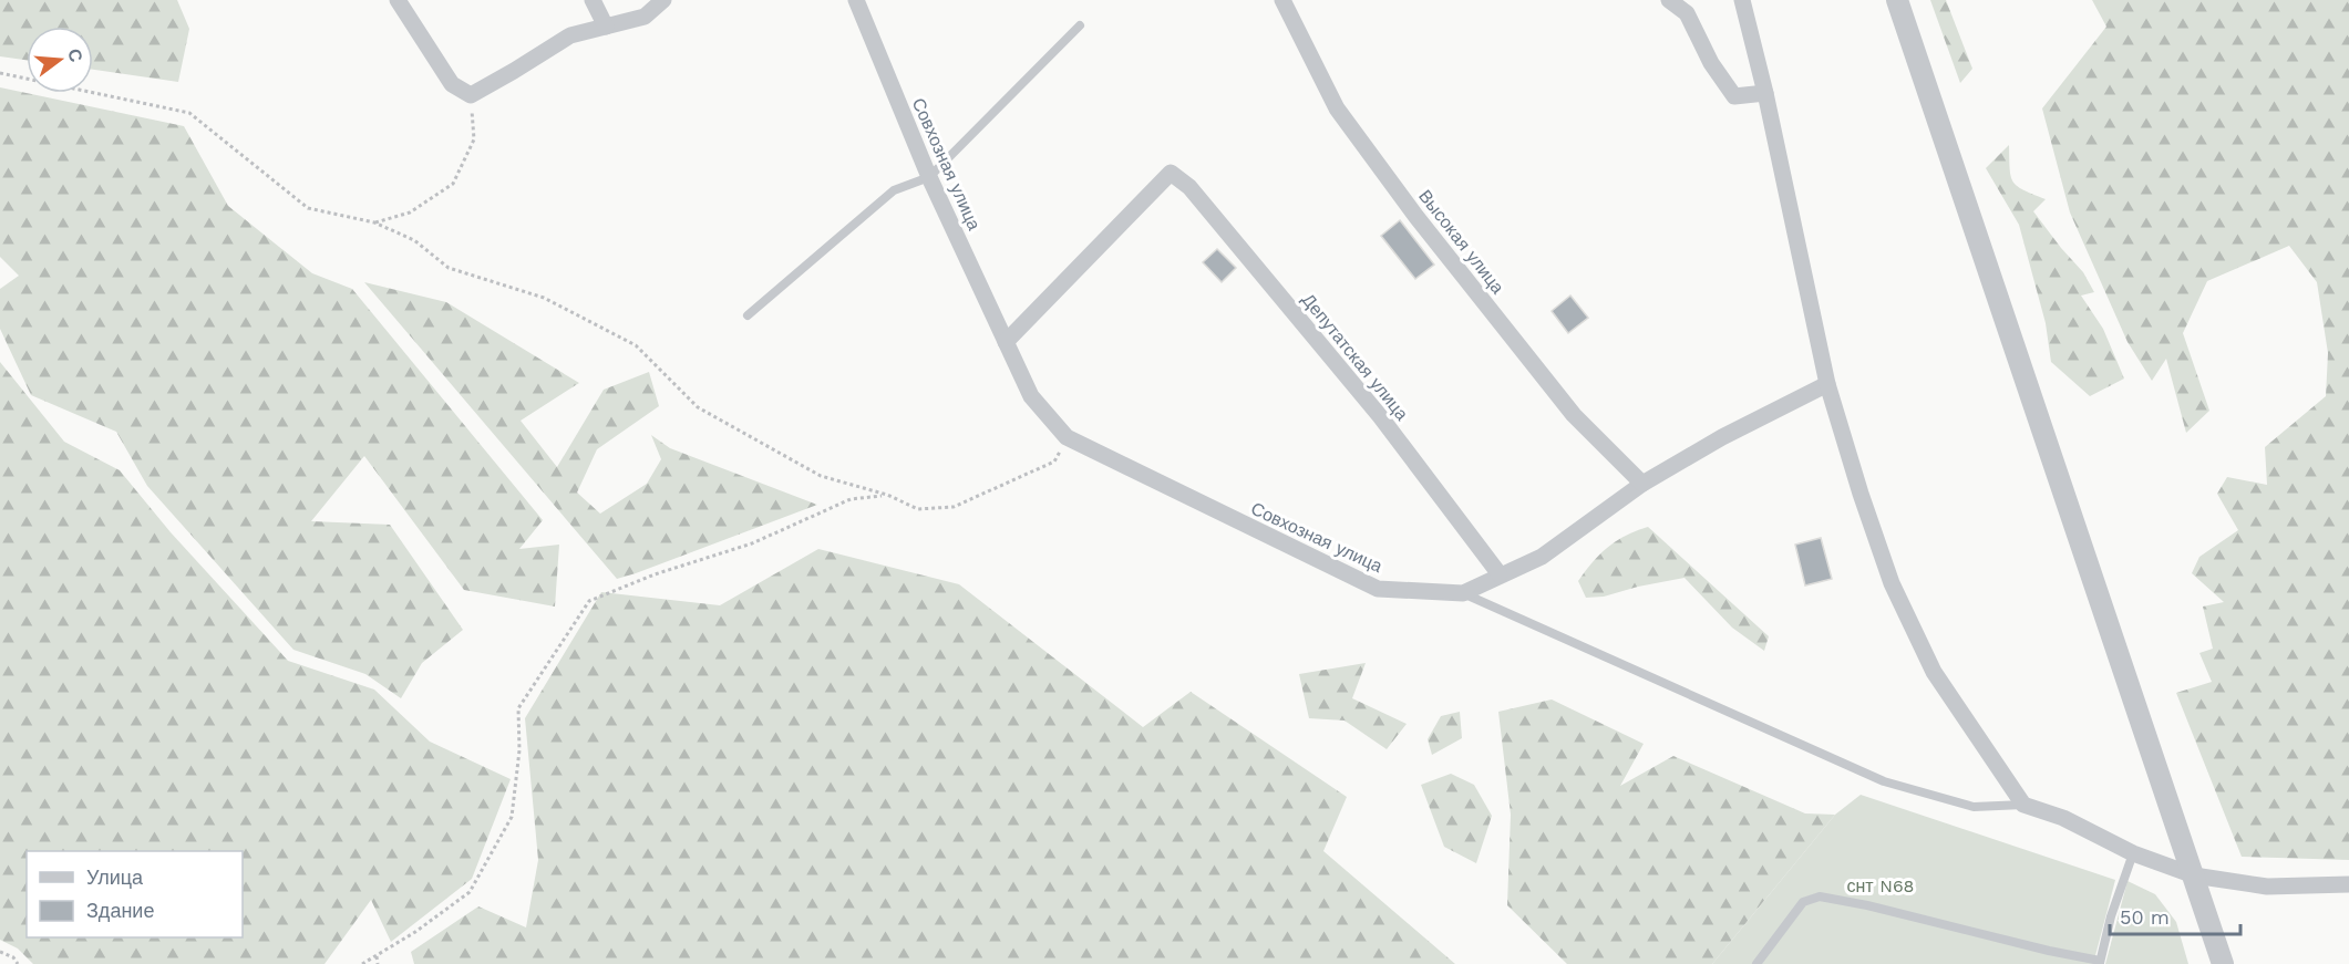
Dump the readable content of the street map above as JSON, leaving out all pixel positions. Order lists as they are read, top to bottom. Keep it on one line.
{"streets":{"street":["Совхозная улица","Высокая улица","Депутатская улица"]},"crossings":[["Совхозная улица","Депутатская улица"]],"parks":["снт N68"],"legend":["Улица","Здание"],"scale_bar":"50 m","north":"right"}
